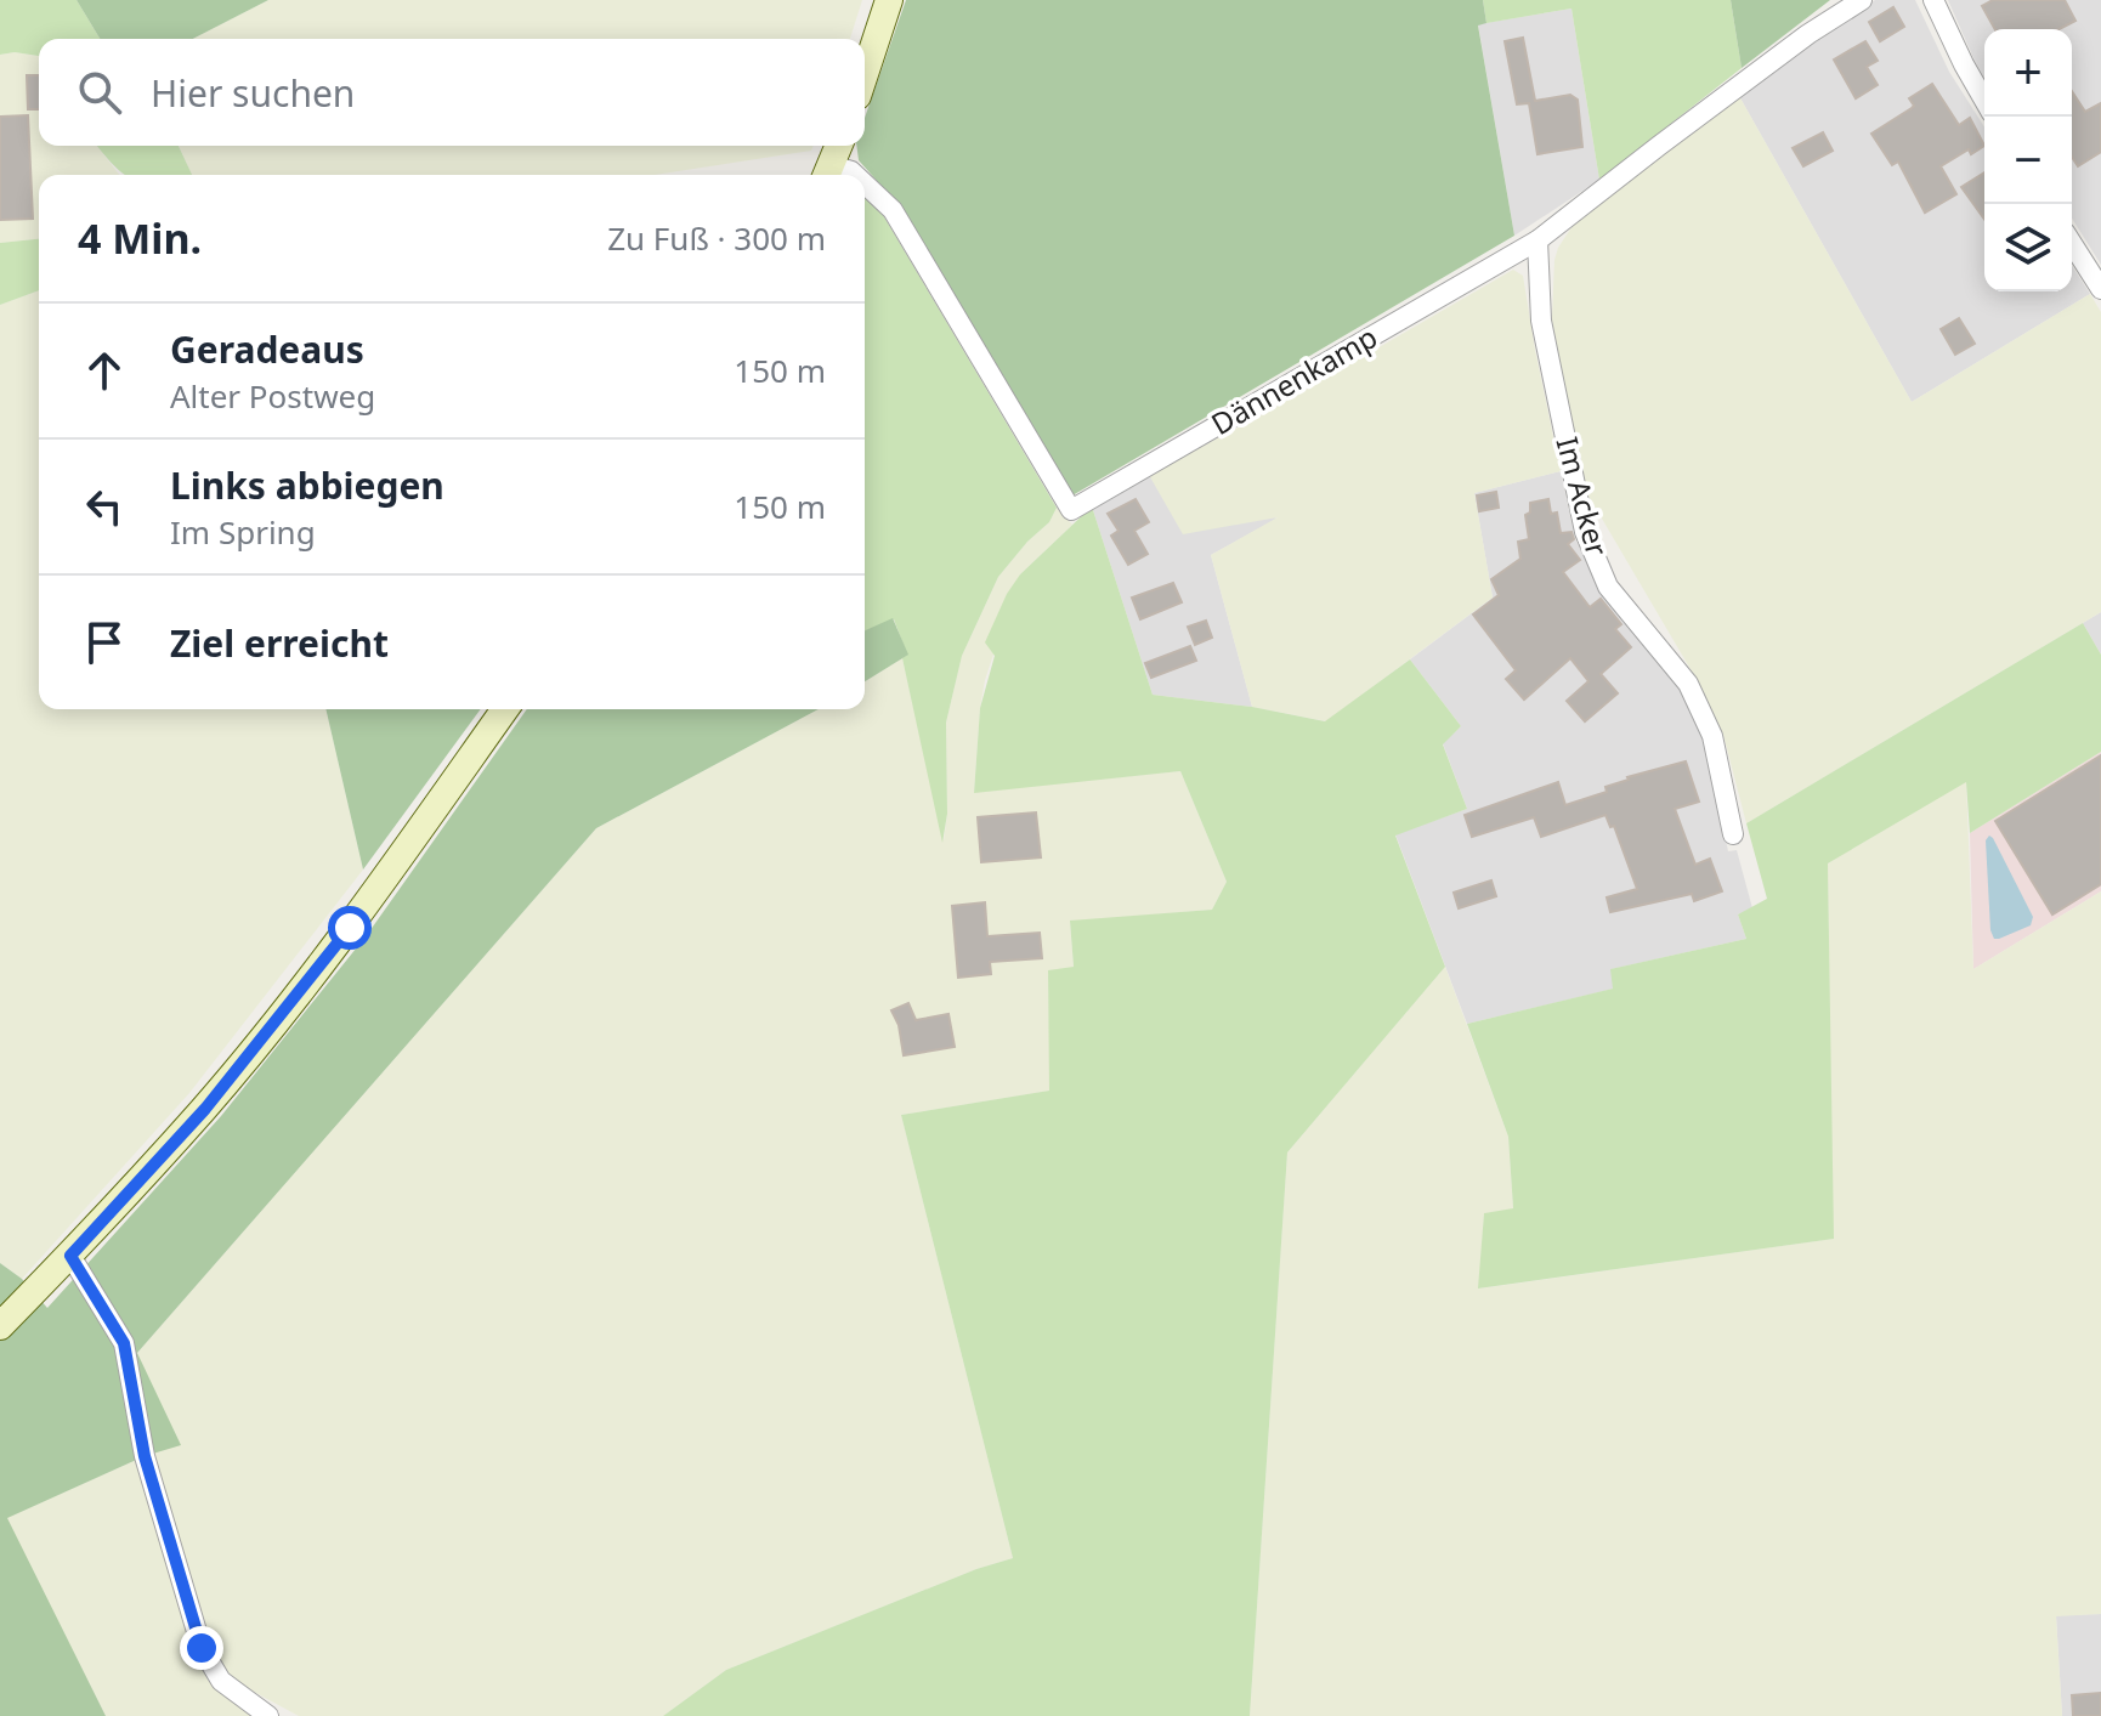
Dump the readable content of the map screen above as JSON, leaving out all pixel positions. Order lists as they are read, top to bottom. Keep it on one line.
{"streets":{"street":["Dännenkamp","Im Acker"]},"crossings":[["Dännenkamp","Im Acker"]],"page":{"map_buttons":["+","−"],"search":"Hier suchen","heading":["4 Min.","Zu Fuß · 300 m"],"list":[["Geradeaus","Alter Postweg","150 m"],["Links abbiegen","Im Spring","150 m"],"Ziel erreicht"]}}
